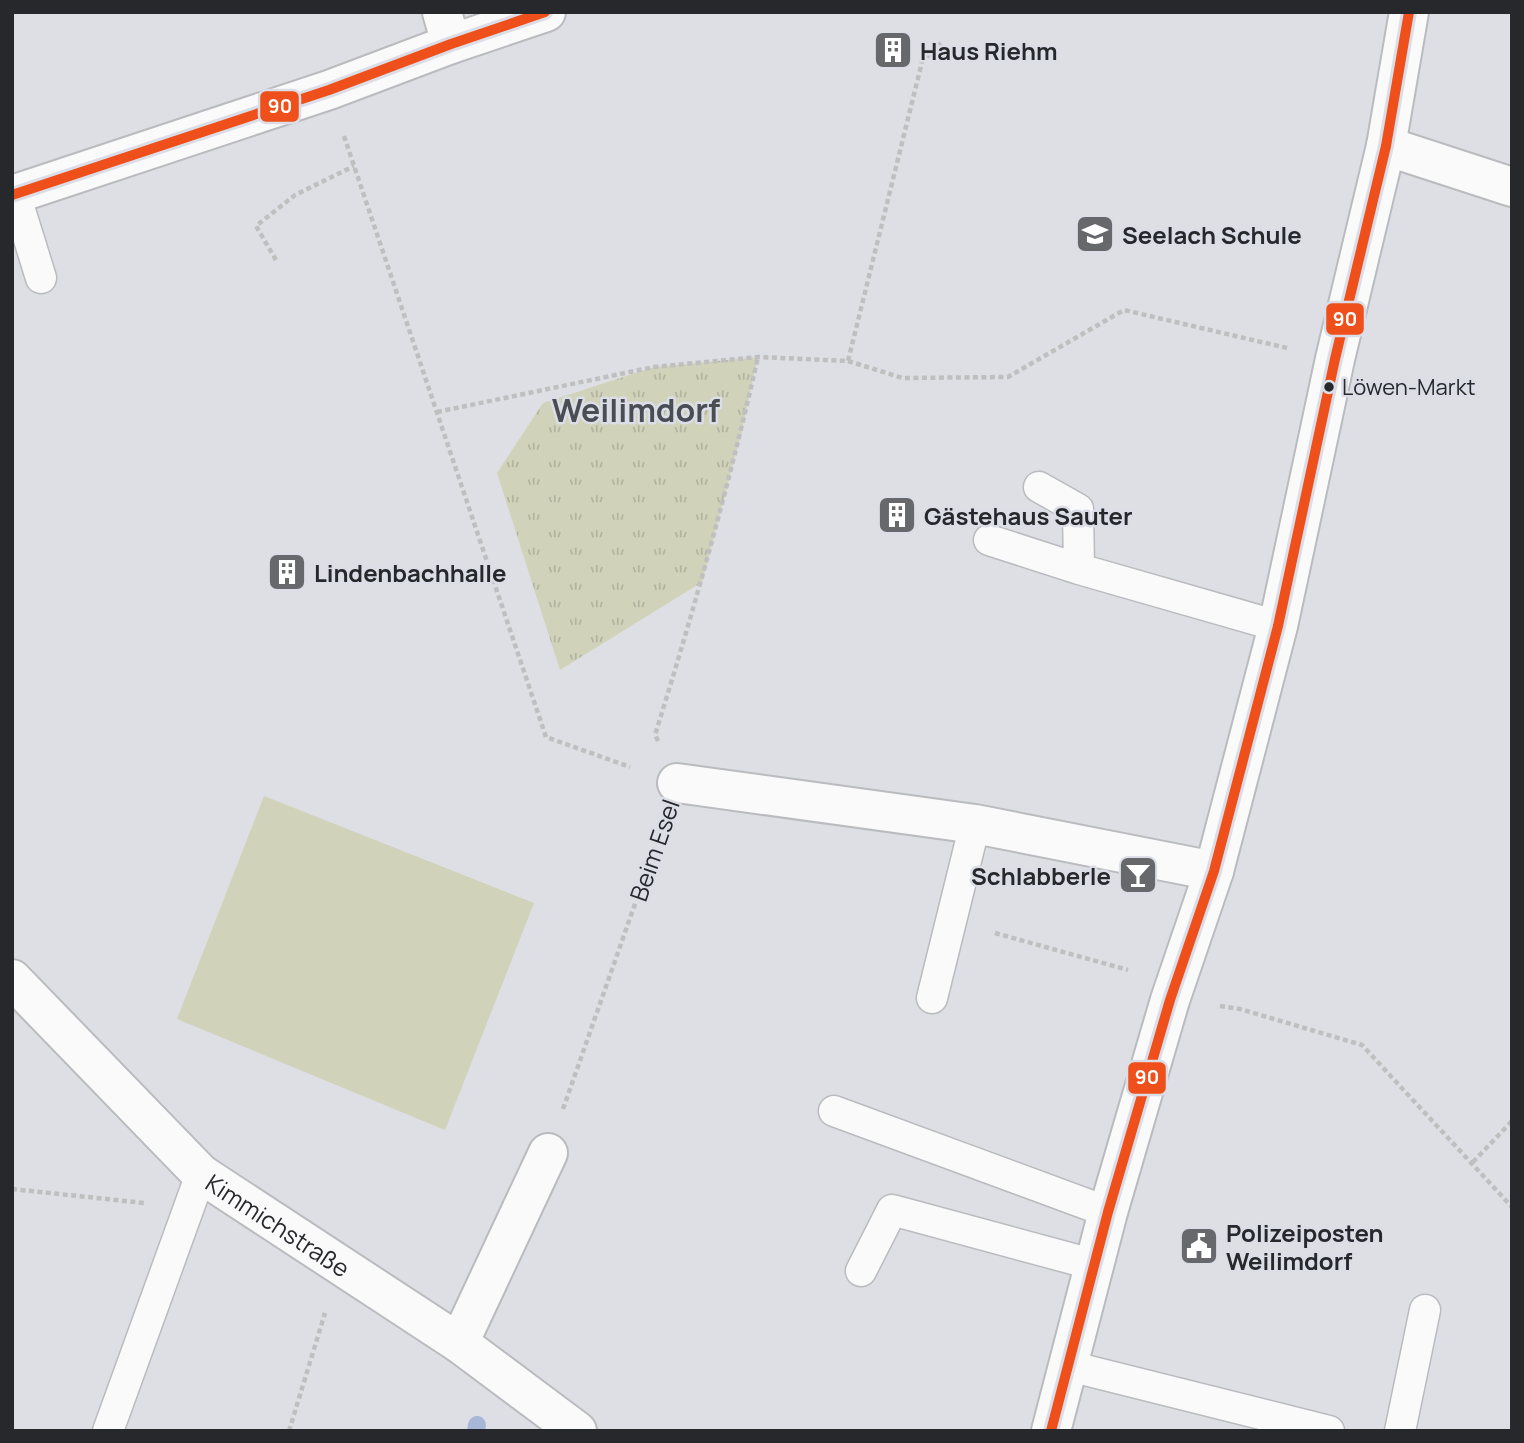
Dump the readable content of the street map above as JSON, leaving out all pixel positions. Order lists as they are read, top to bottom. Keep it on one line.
{"streets":{"main road":["Beim Esel","Kimmichstraße"]},"districts":["Weilimdorf"],"places":{"building":["Haus Riehm","Gästehaus Sauter","Lindenbachhalle"],"school or university":["Seelach Schule"],"other":["Löwen-Markt"],"bar":["Schlabberle"],"public building":["Polizeiposten Weilimdorf"]},"lines":["transit line 90"]}
